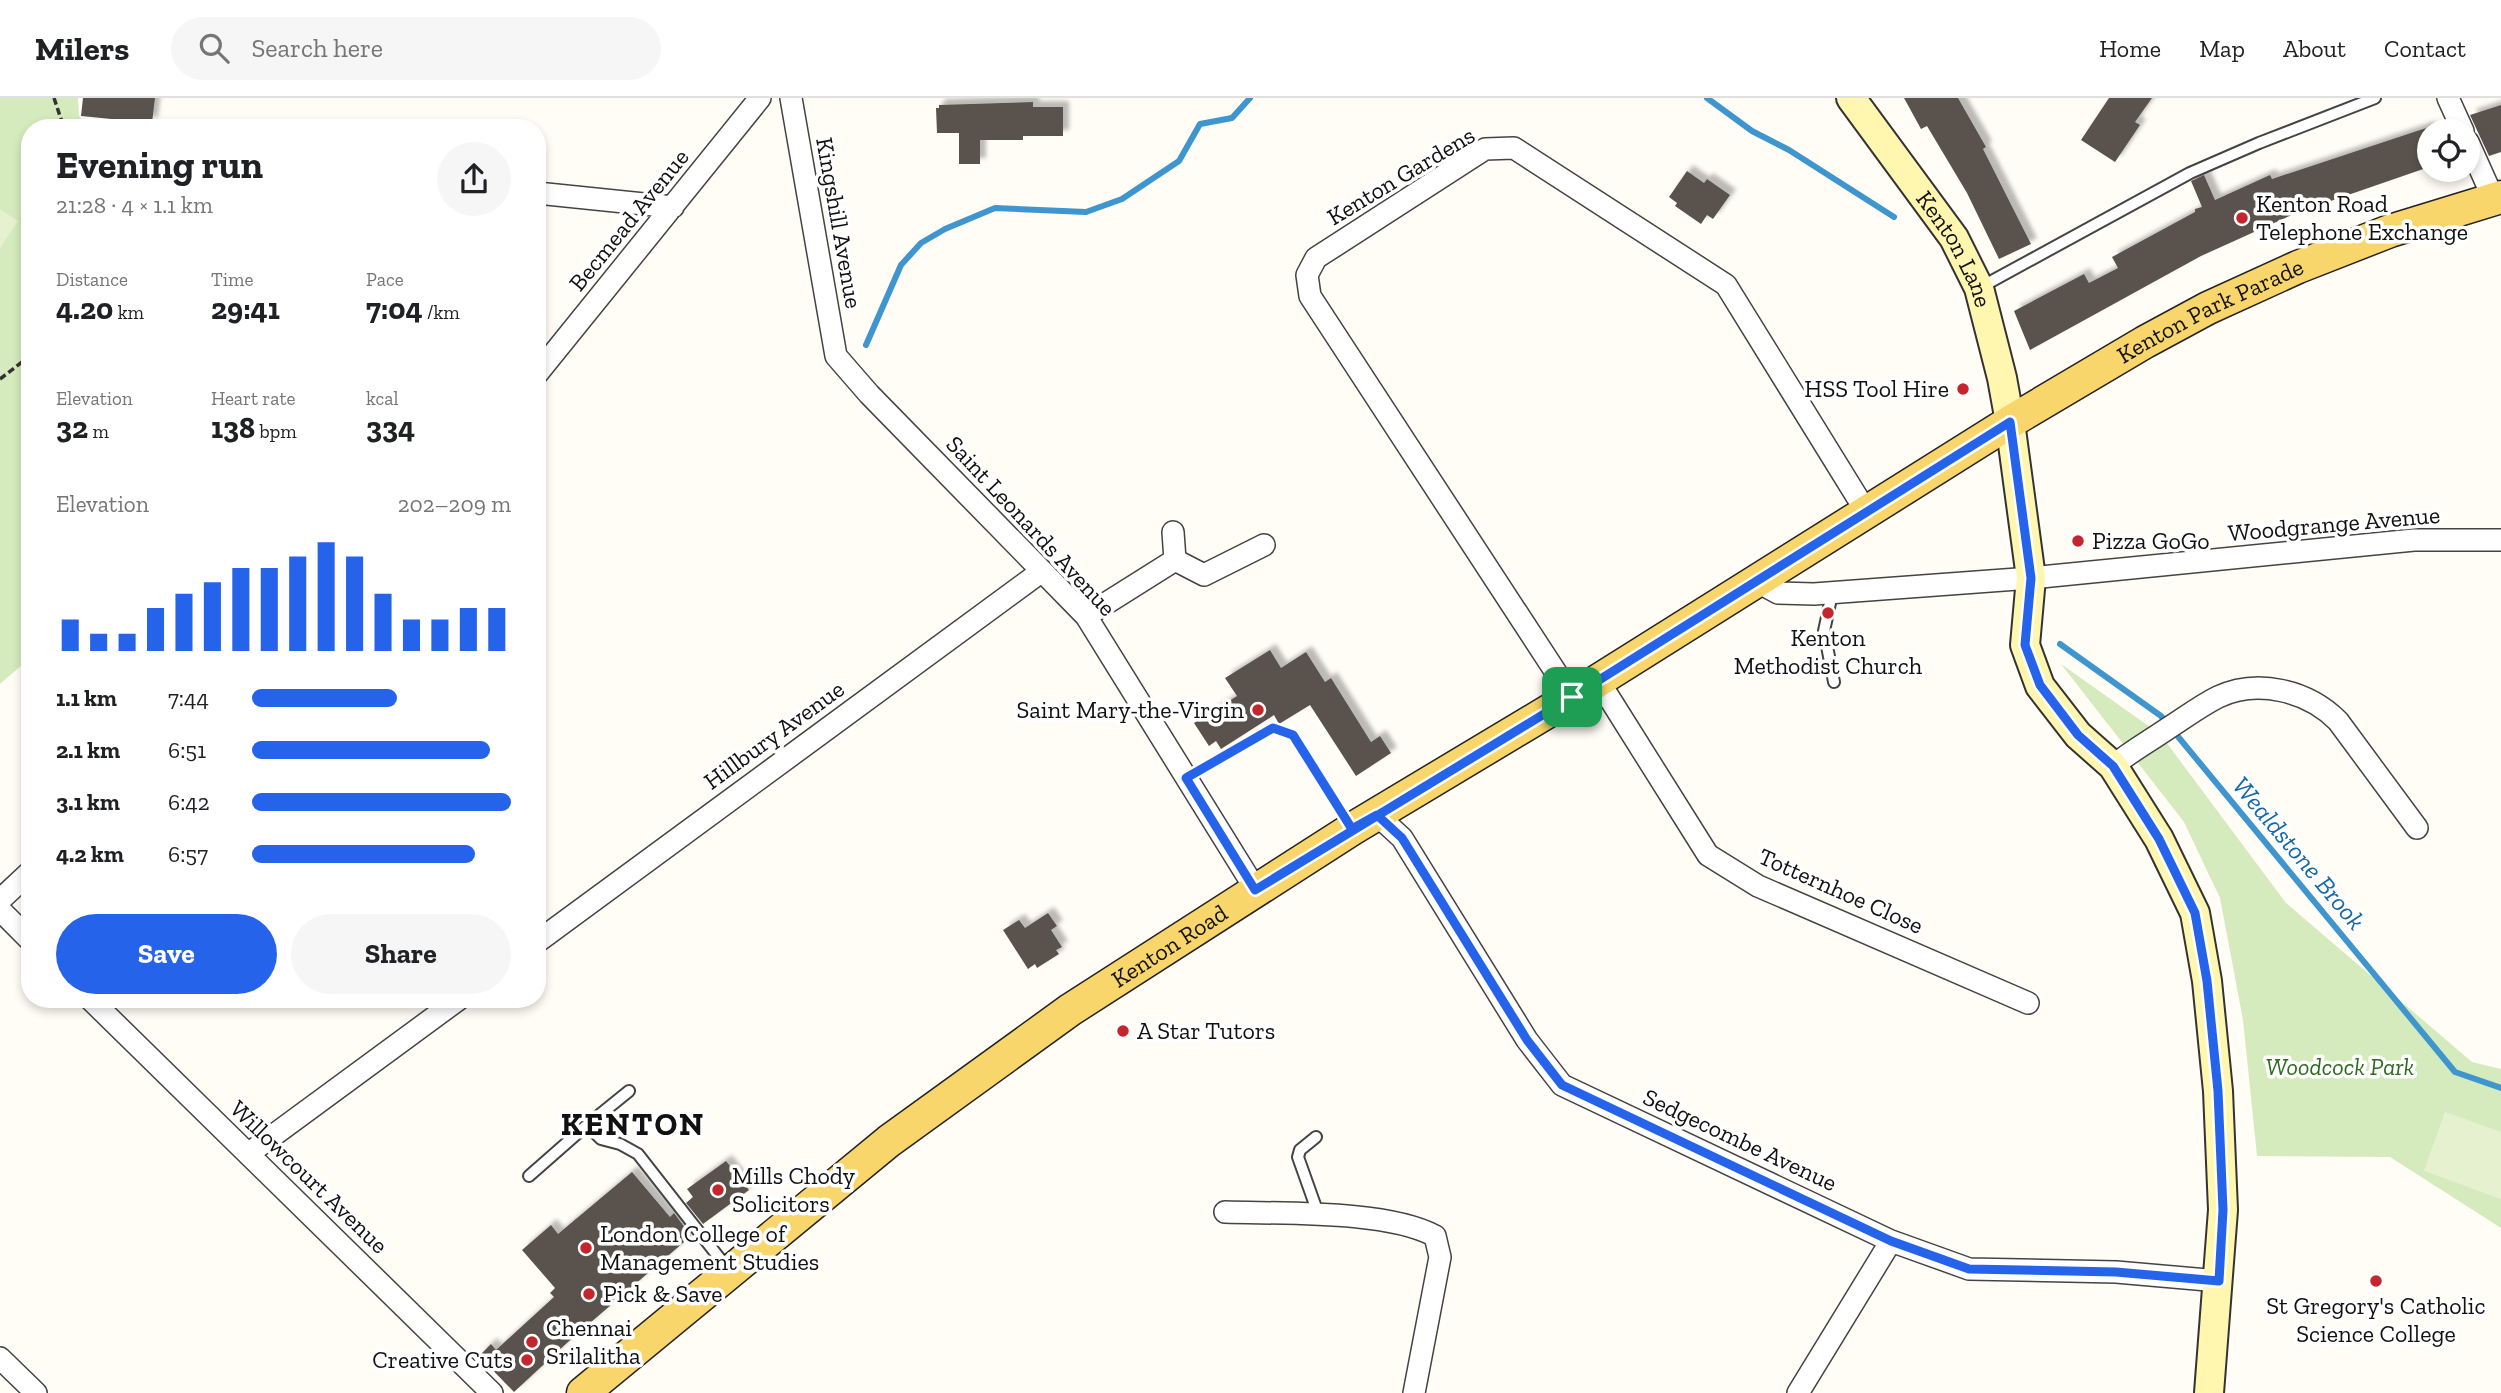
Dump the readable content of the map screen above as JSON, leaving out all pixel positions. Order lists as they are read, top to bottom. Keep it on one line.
{"streets":{"main road":["Kenton Park Parade","Kenton Road"],"street":["Kenton Gardens","Becmead Avenue","Kingshill Avenue","Kenton Lane","Woodgrange Avenue","Saint Leonards Avenue","Hillbury Avenue","Totternhoe Close","Sedgecombe Avenue","Willowcourt Avenue"]},"crossings":[["Kenton Gardens","Kenton Road"],["Kingshill Avenue","Saint Leonards Avenue"],["Kenton Lane","Kenton Park Parade"],["Kenton Lane","Woodgrange Avenue"],["Kenton Lane","Kenton Road"],["Kenton Lane","Sedgecombe Avenue"],["Kenton Park Parade","Kenton Road"],["Woodgrange Avenue","Kenton Road"],["Saint Leonards Avenue","Hillbury Avenue"],["Saint Leonards Avenue","Kenton Road"],["Totternhoe Close","Kenton Road"],["Kenton Road","Sedgecombe Avenue"]],"districts":["KENTON"],"water":["Wealdstone Brook"],"parks":["Woodcock Park"],"places":["Kenton Road Telephone Exchange","HSS Tool Hire","Pizza GoGo","Kenton Methodist Church","Saint Mary-the-Virgin","A Star Tutors","Mills Chody Solicitors","London College of Management Studies","St Gregory's Catholic Science College","Pick & Save","Chennai Srilalitha","Creative Cuts"],"page":{"header":"Milers","search":"Search here","nav":["Home","Map","About","Contact"],"heading":["Evening run","21:28 · 4 × 1.1 km"],"stats":[["Distance","4.20 km"],["Time","29:41"],["Pace","7:04 /km"],["Elevation","32 m"],["Heart rate","138 bpm"],["kcal","334"]],"chart":["Elevation","202–209 m"],"list":[{"name":"1.1 km","note":"7:44"},{"name":"2.1 km","note":"6:51"},{"name":"3.1 km","note":"6:42"},{"name":"4.2 km","note":"6:57"}],"buttons":["Save","Share"]}}
